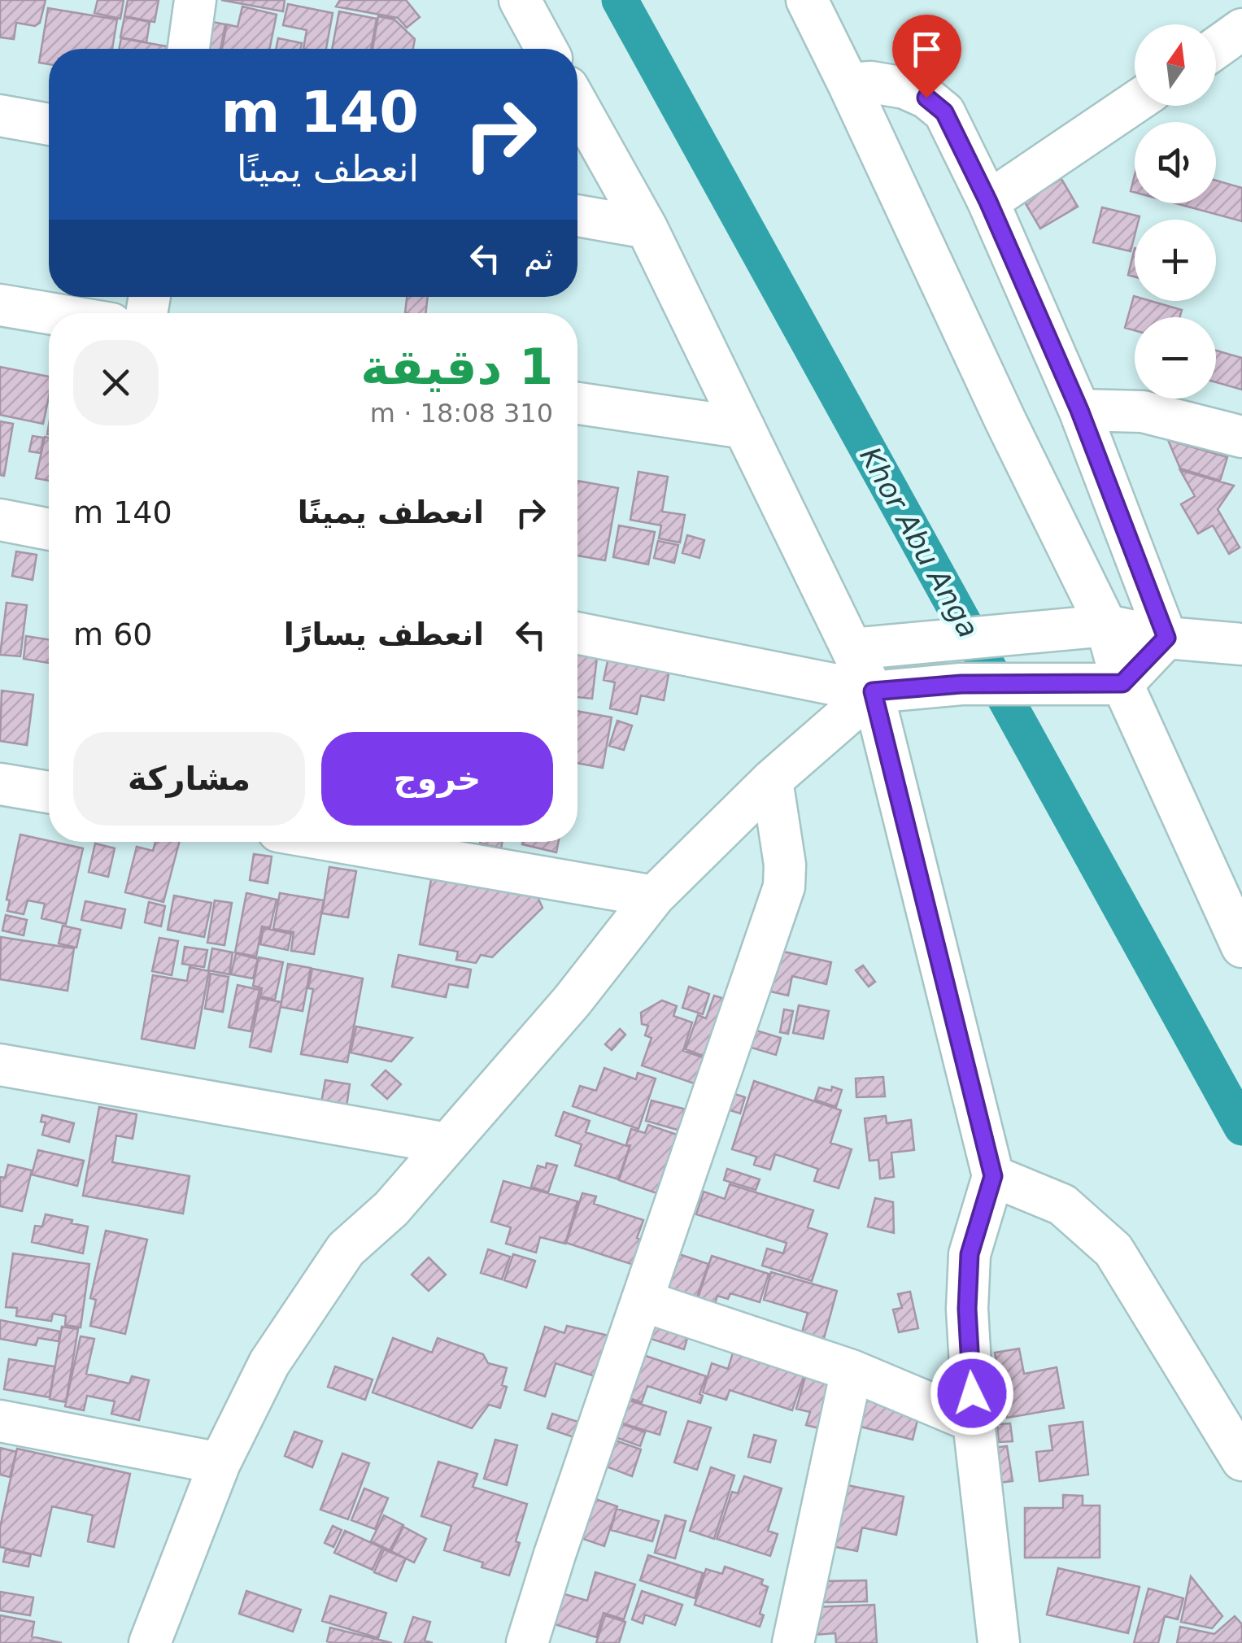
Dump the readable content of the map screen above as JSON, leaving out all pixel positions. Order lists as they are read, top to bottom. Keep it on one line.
{"water":["Khor Abu Anga"],"north":"top","page":{"map_buttons":["+","−"],"turn":["140 m","انعطف يمينًا"],"then":"ثم","heading":["1 دقيقة","310 m · 18:08"],"list":[{"name":"انعطف يمينًا","value":"140 m"},{"name":"انعطف يسارًا","value":"60 m"}],"buttons":["خروج","مشاركة"]}}
